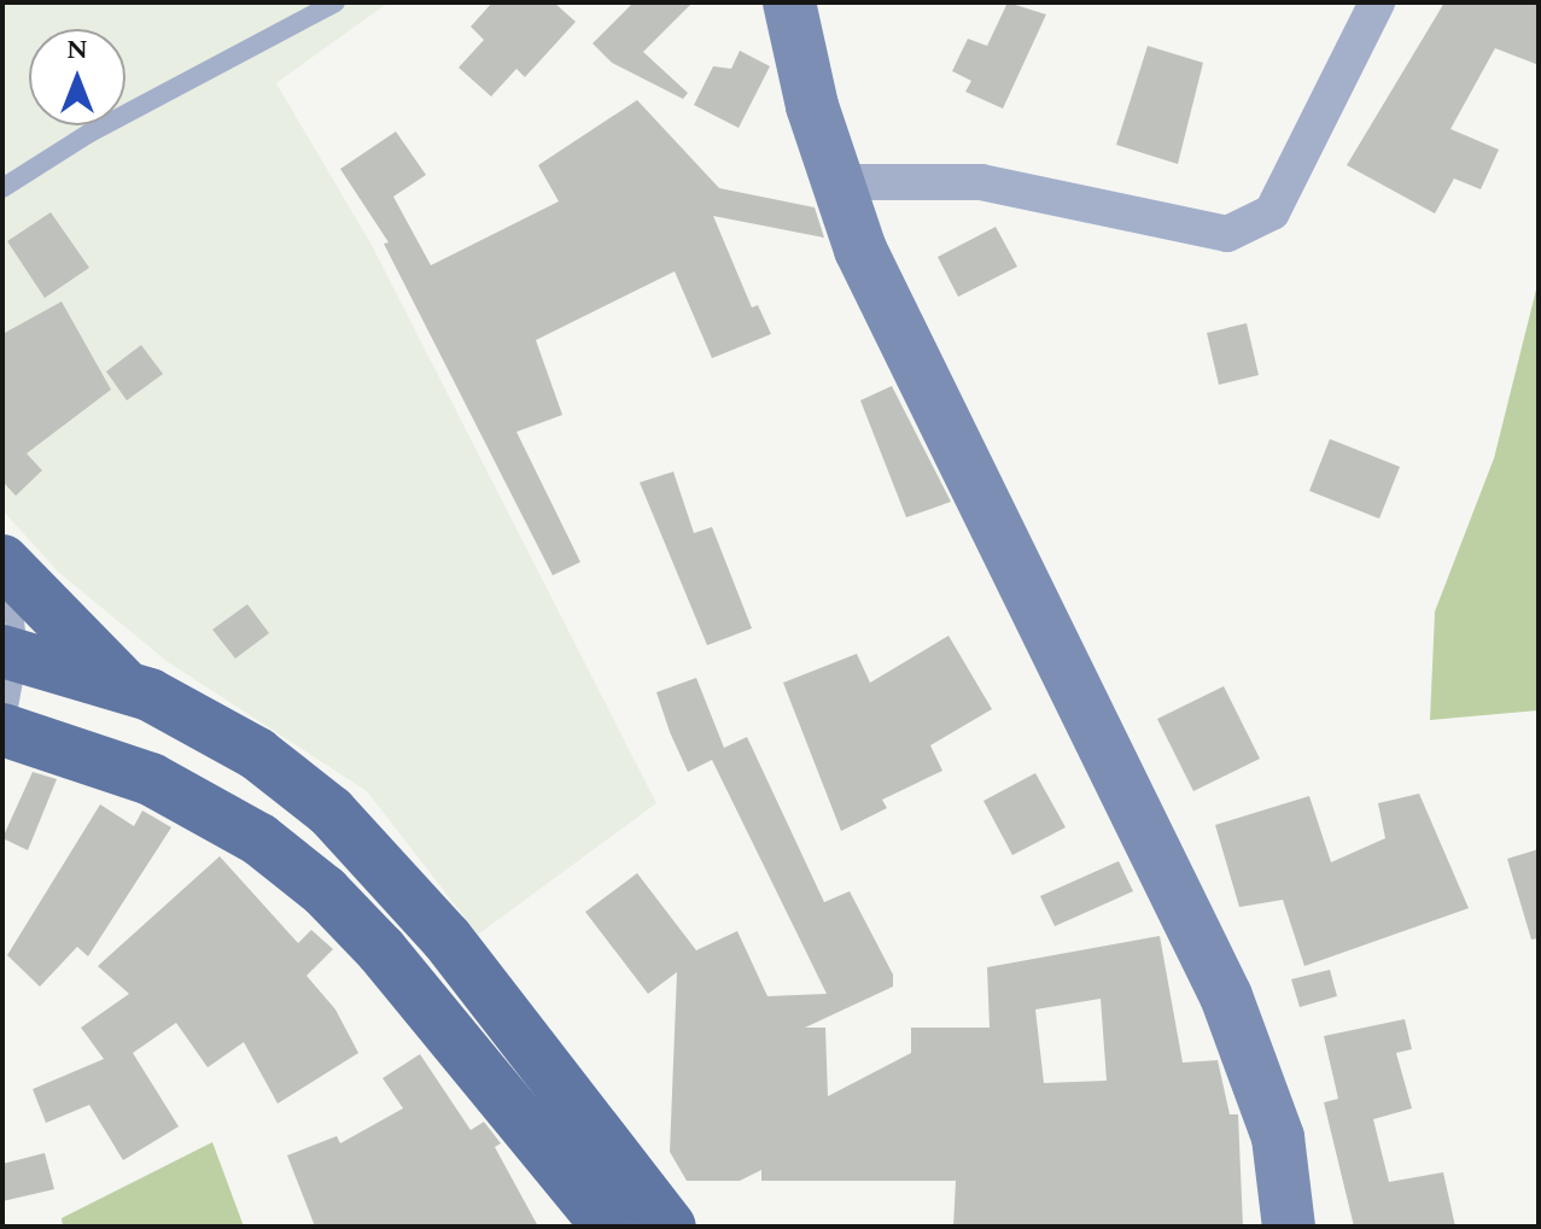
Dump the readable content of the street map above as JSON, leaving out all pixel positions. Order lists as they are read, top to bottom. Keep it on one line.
{"north":"top"}
